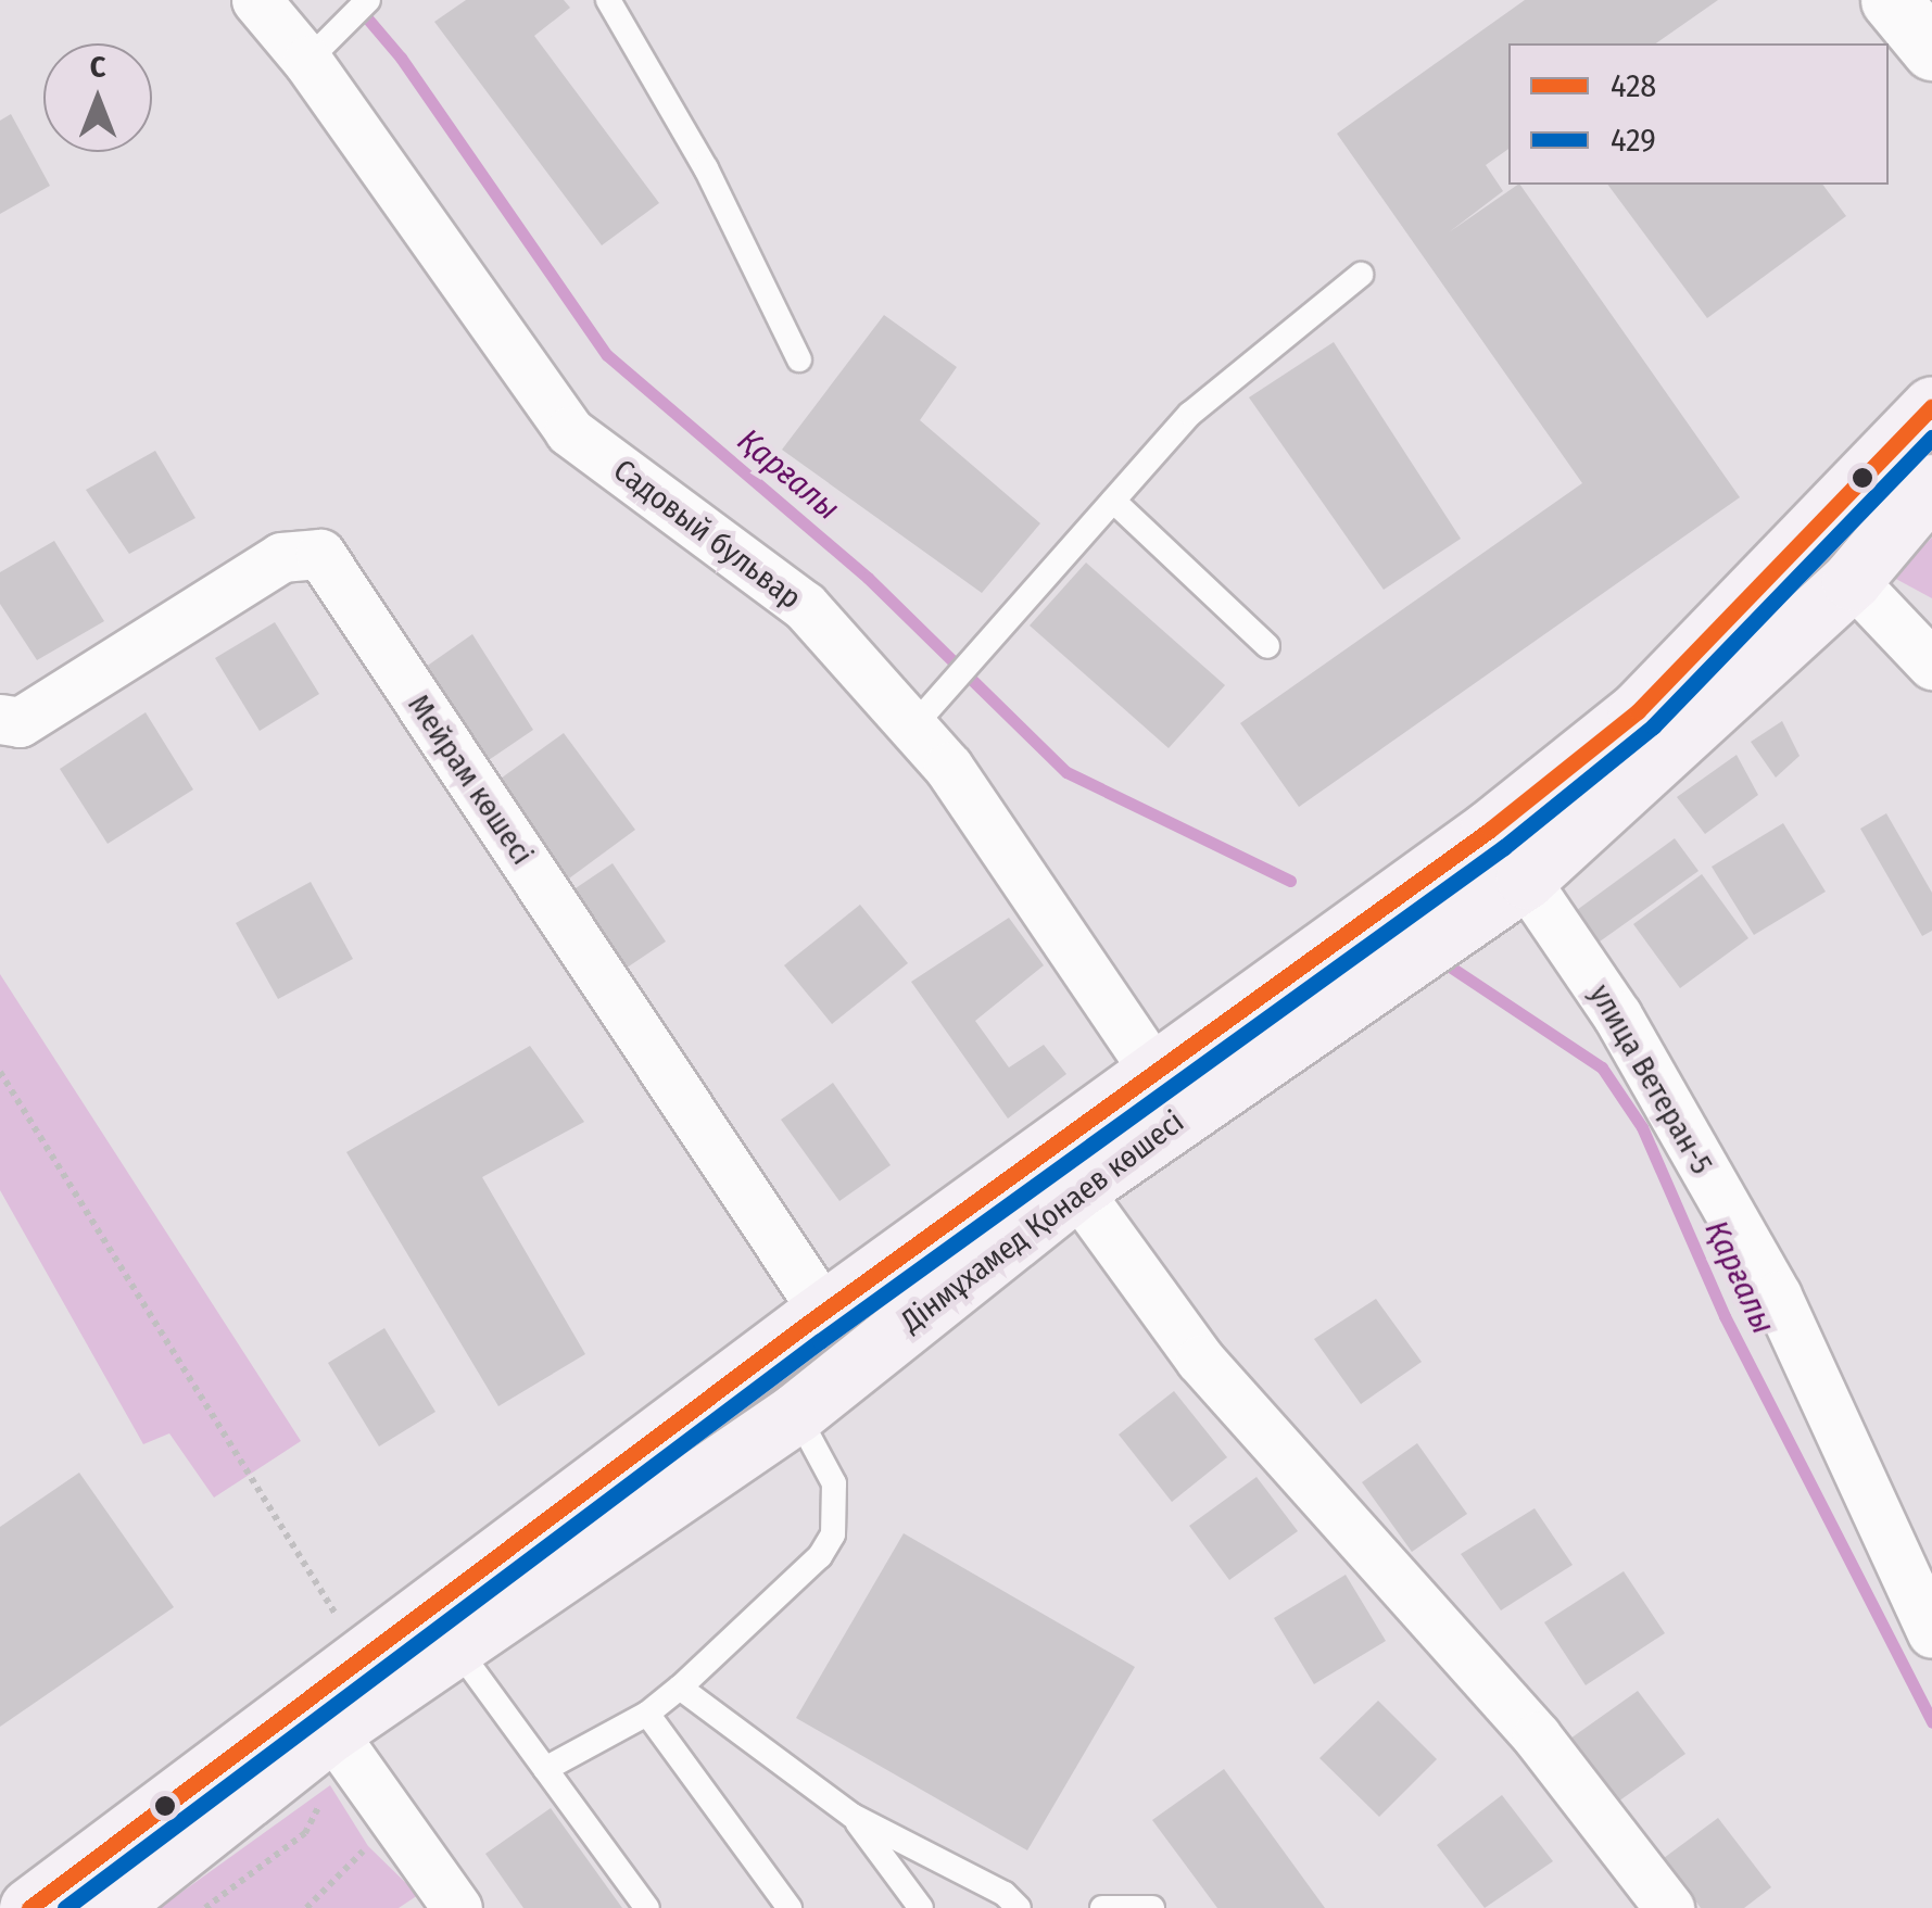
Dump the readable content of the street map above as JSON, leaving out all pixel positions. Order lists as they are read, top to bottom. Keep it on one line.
{"streets":{"main road":["Дінмұхамед Қонаев көшесі"],"street":["Садовый бульвар","Мейрам көшесі","улица Ветеран-5"]},"crossings":[["Садовый бульвар","Дінмұхамед Қонаев көшесі"],["Мейрам көшесі","Дінмұхамед Қонаев көшесі"],["улица Ветеран-5","Дінмұхамед Қонаев көшесі"]],"water":["Қарғалы"],"lines":["transit line 428","transit line 429"],"legend":["428","429"],"north":"top"}
